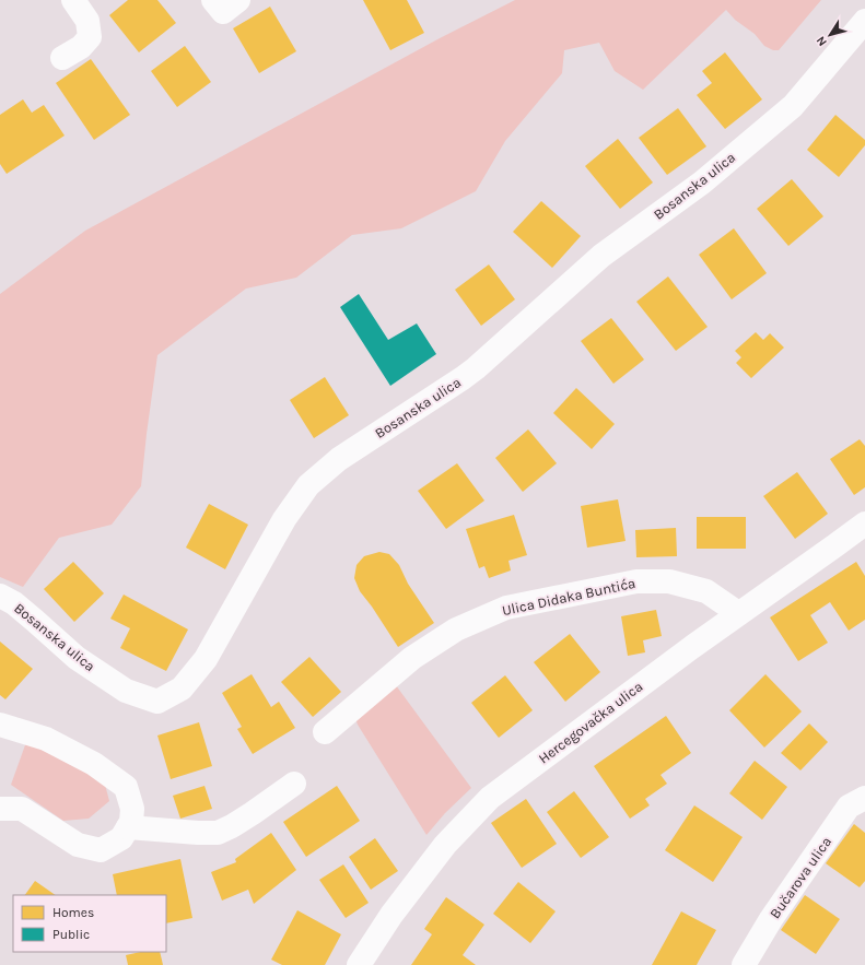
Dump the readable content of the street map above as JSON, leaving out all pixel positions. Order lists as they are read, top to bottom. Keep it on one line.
{"streets":{"street":["Bosanska ulica","Ulica Didaka Buntića","Hercegovačka ulica","Bučarova ulica"]},"crossings":[["Ulica Didaka Buntića","Hercegovačka ulica"]],"legend":["Homes","Public"],"north":"bottom left"}
